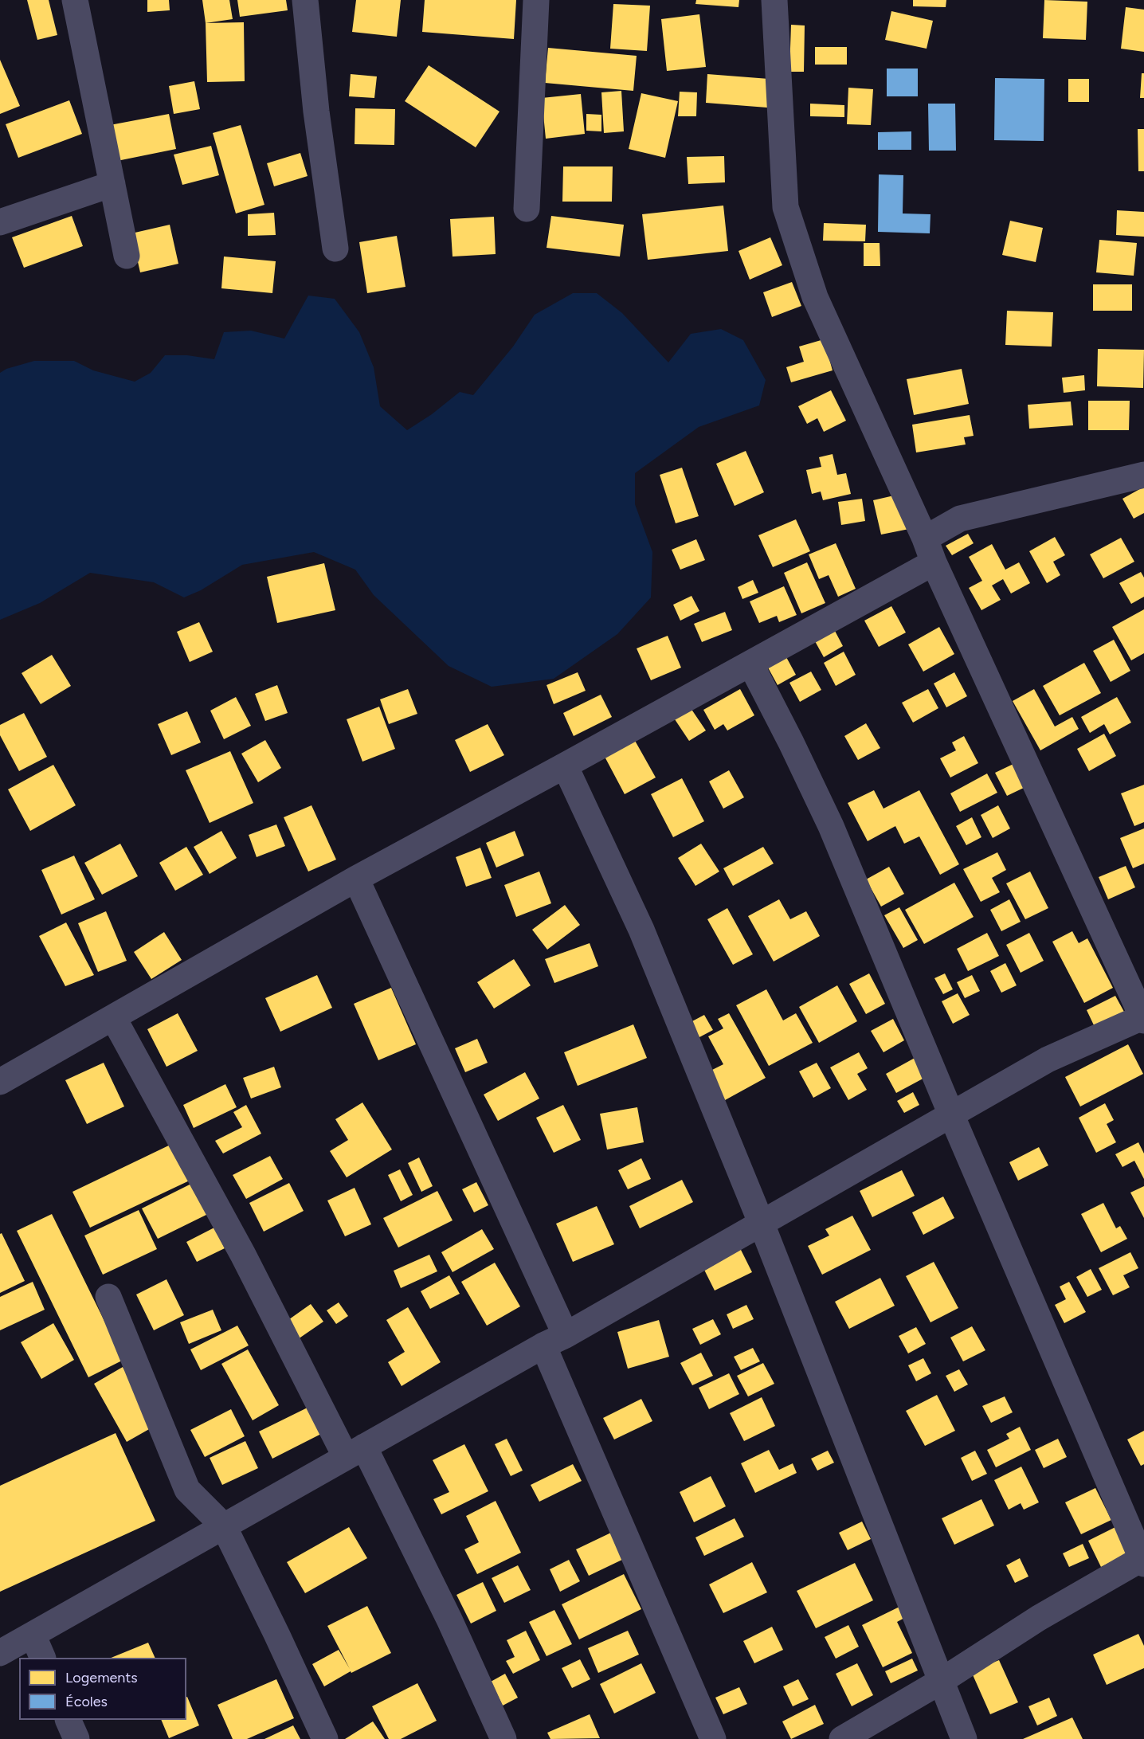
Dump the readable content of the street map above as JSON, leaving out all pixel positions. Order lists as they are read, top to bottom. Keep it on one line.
{"legend":["Logements","Écoles"]}
